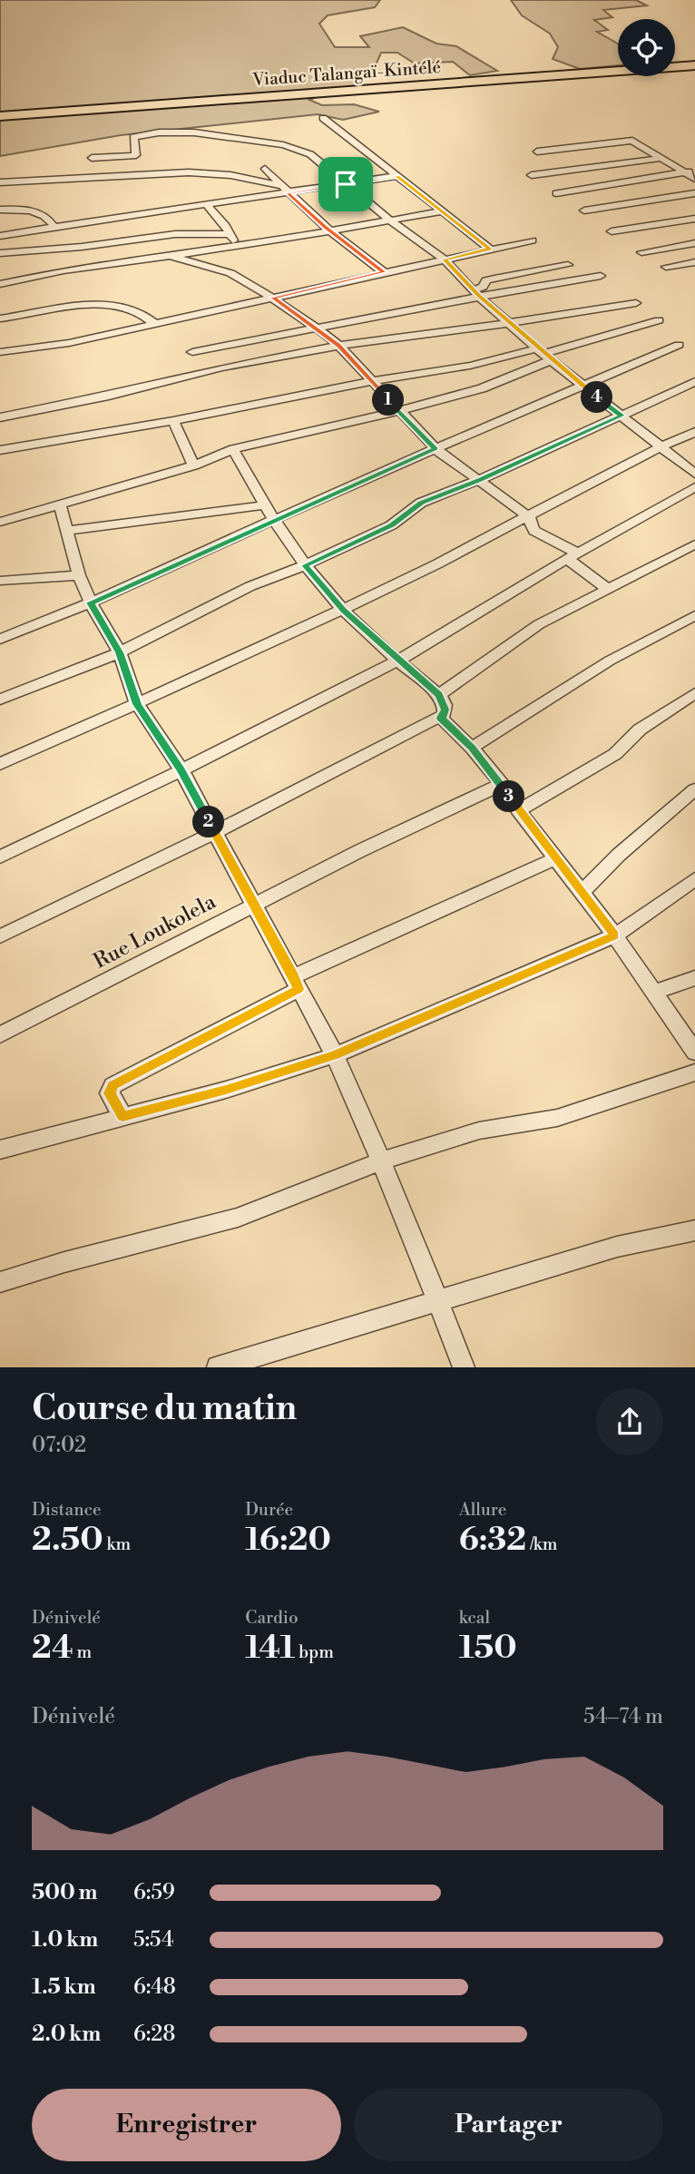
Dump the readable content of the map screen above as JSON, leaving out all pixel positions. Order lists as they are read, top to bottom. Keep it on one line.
{"streets":{"highway":["Viaduc Talangaï-Kintélé"],"street":["Rue Loukolela"]},"page":{"pins":["4","1","3","2"],"heading":["Course du matin","07:02"],"stats":[["Distance","2.50 km"],["Durée","16:20"],["Allure","6:32 /km"],["Dénivelé","24 m"],["Cardio","141 bpm"],["kcal","150"]],"chart":["Dénivelé","54–74 m"],"list":[{"name":"500 m","note":"6:59"},{"name":"1.0 km","note":"5:54"},{"name":"1.5 km","note":"6:48"},{"name":"2.0 km","note":"6:28"}],"buttons":["Enregistrer","Partager"]}}
